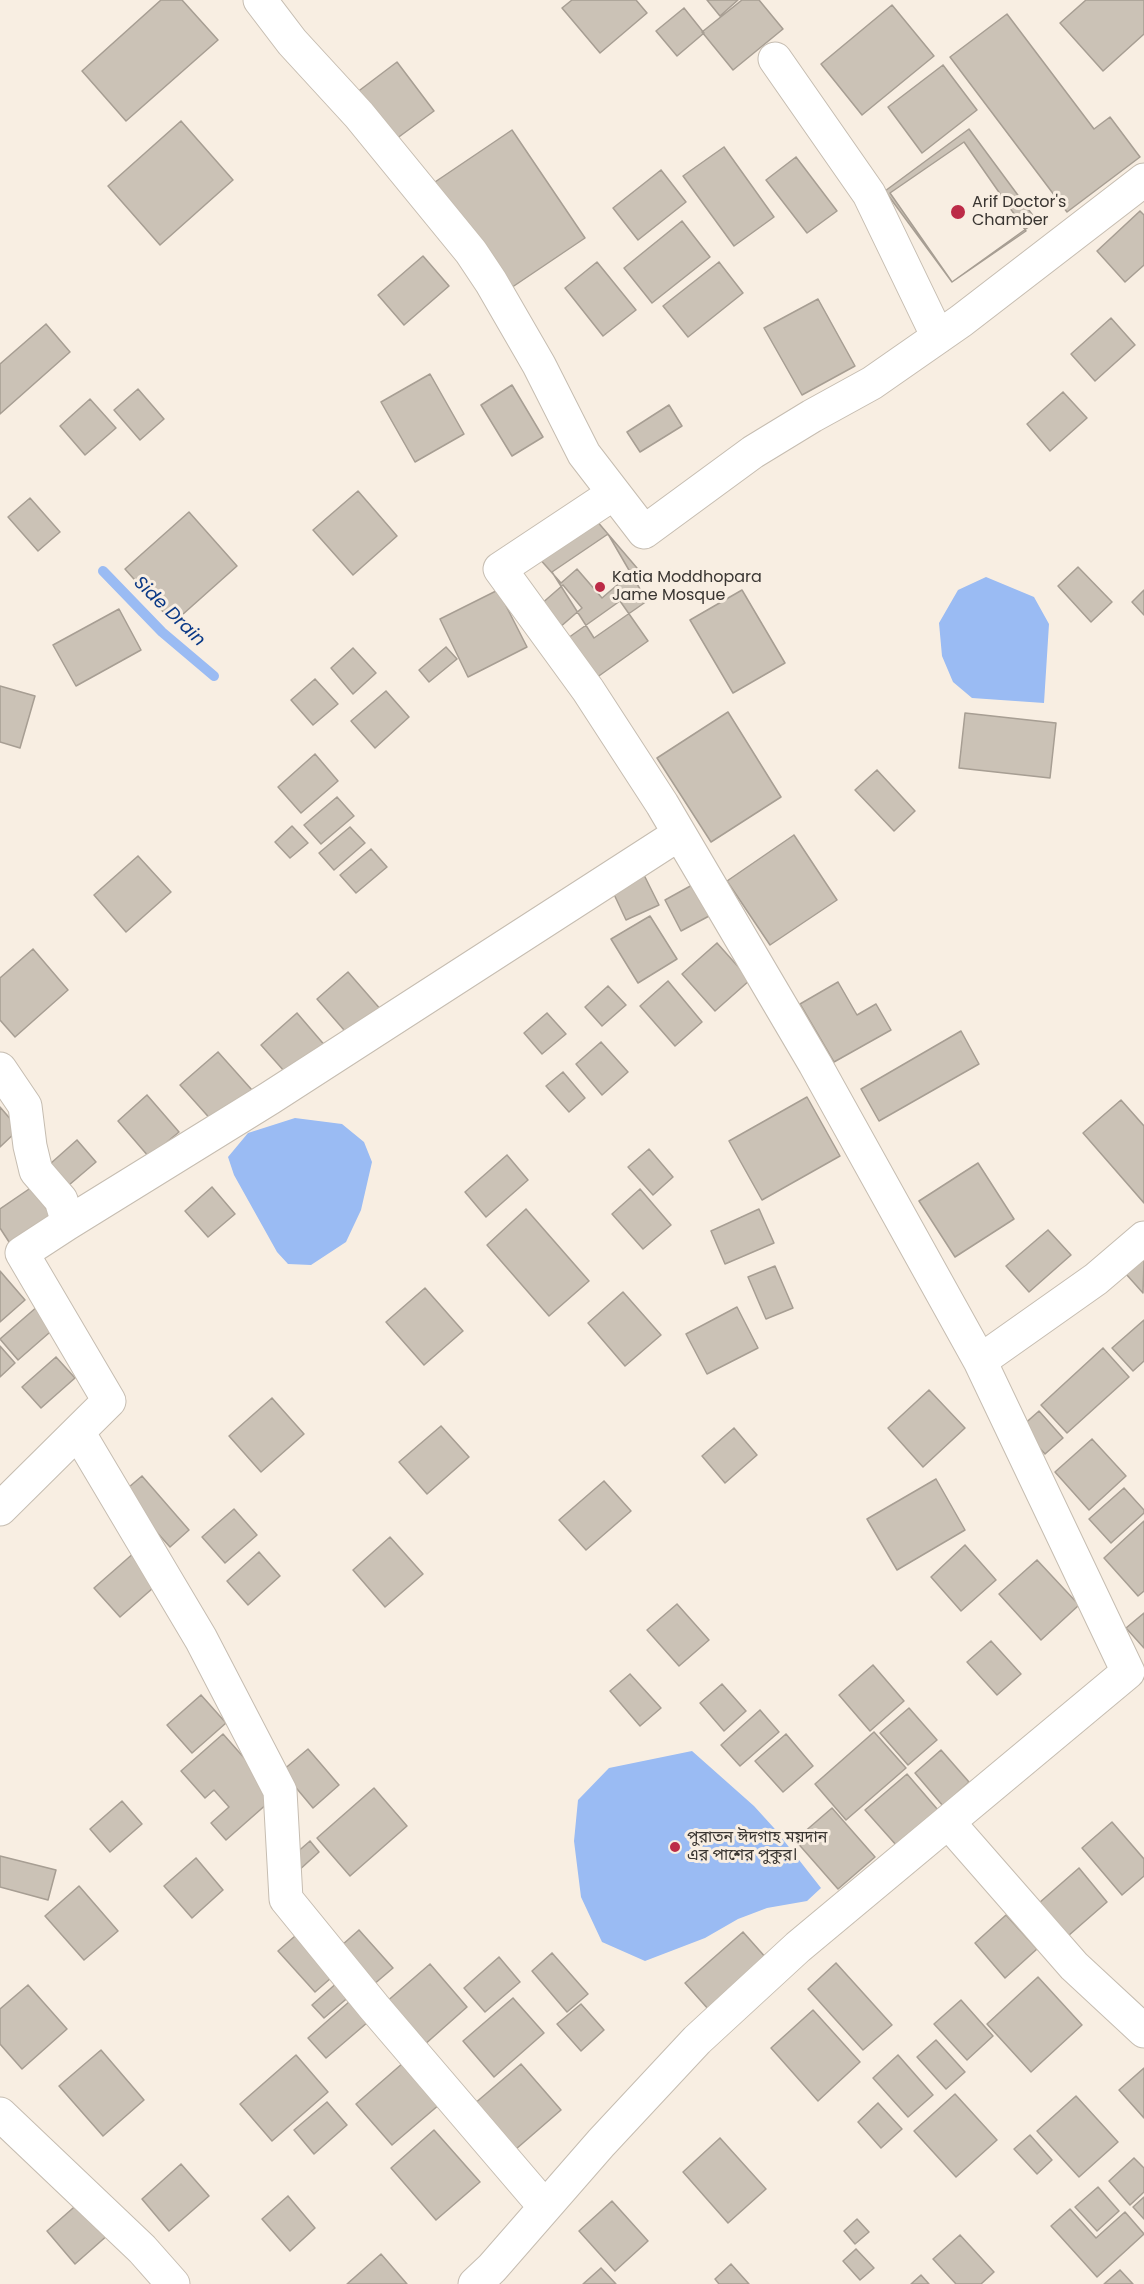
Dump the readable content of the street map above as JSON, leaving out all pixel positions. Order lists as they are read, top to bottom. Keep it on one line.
{"water":["Side Drain"],"places":["Arif Doctor's Chamber","Katia Moddhopara Jame Mosque","পুরাতন ঈদগাহ ময়দান এর পাশের পুকুর।"]}
